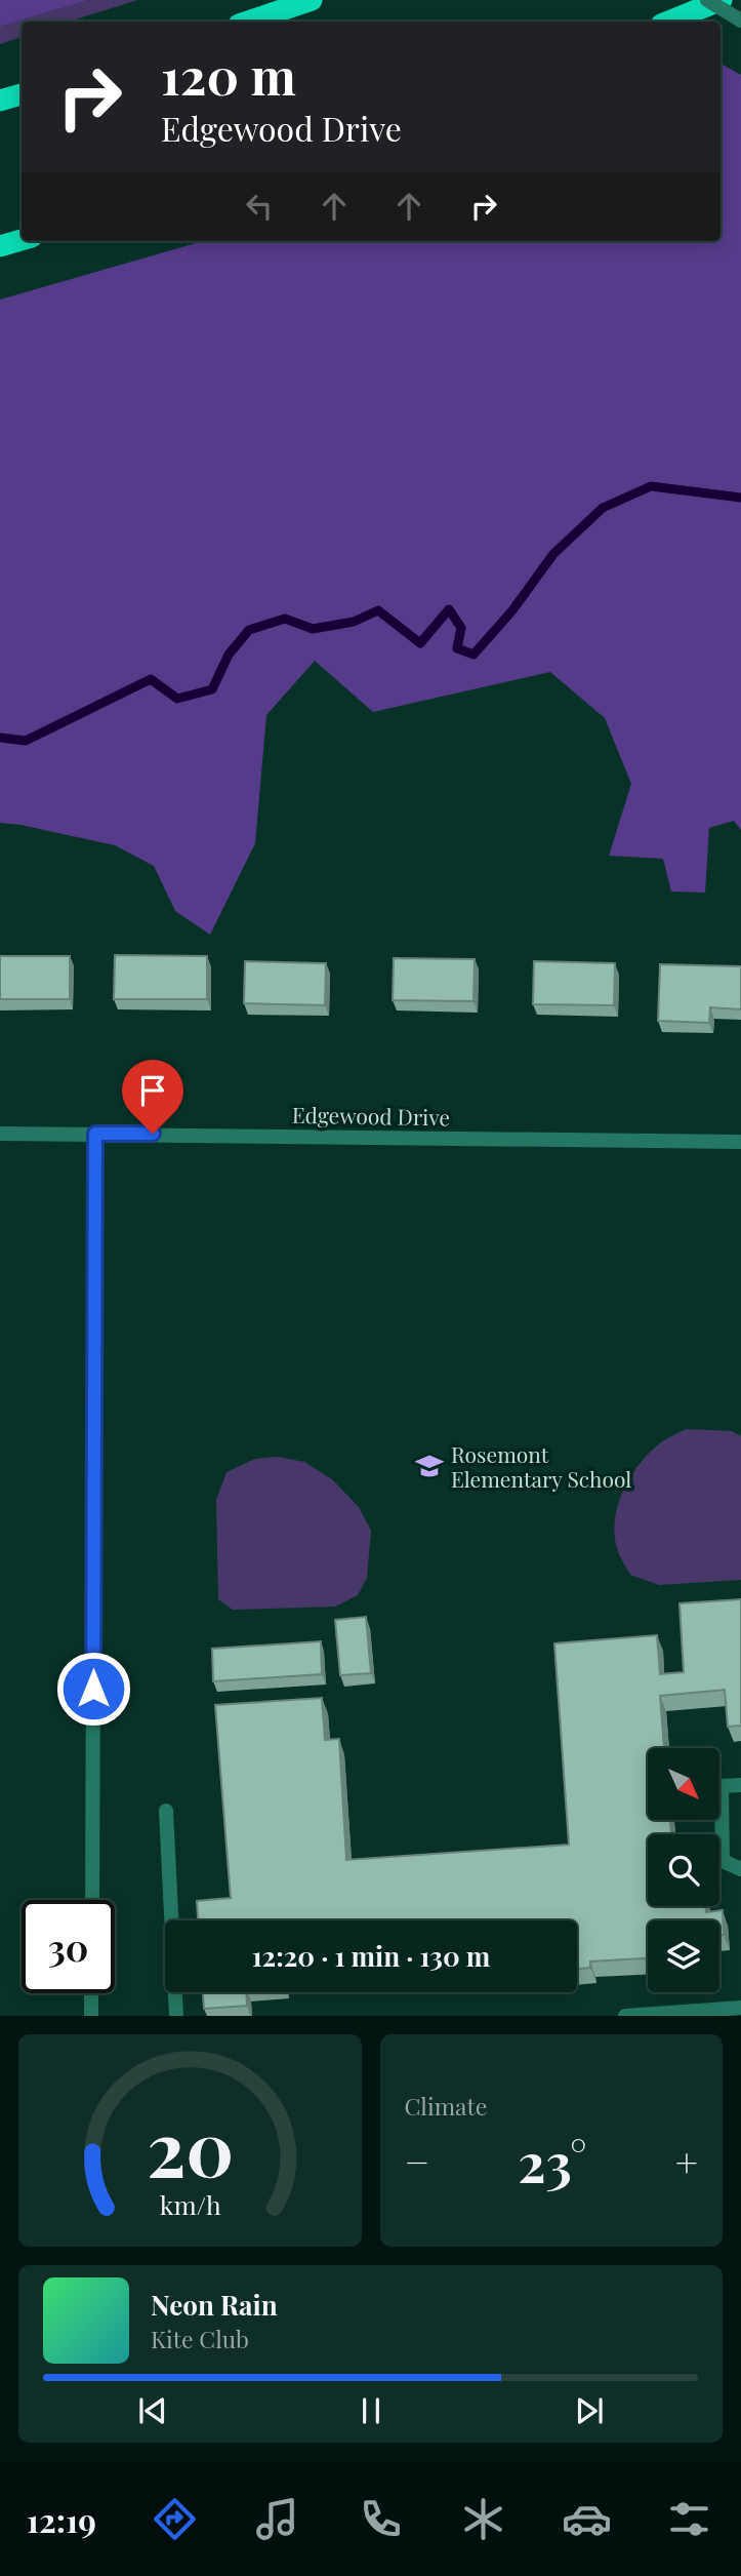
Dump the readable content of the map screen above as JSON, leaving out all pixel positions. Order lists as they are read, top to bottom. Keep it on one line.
{"streets":{"street":["Edgewood Drive"]},"places":{"school or university":["Rosemont Elementary School"]},"north":"bottom right","page":{"turn":["120 m","Edgewood Drive"],"limit":"30","trip":"12:20 · 1 min · 130 m","tile":"Climate","heat":["−","23°","+"],"song":["Neon Rain","Kite Club"],"tabs":"12:19","gauge":["20","km/h"]}}
